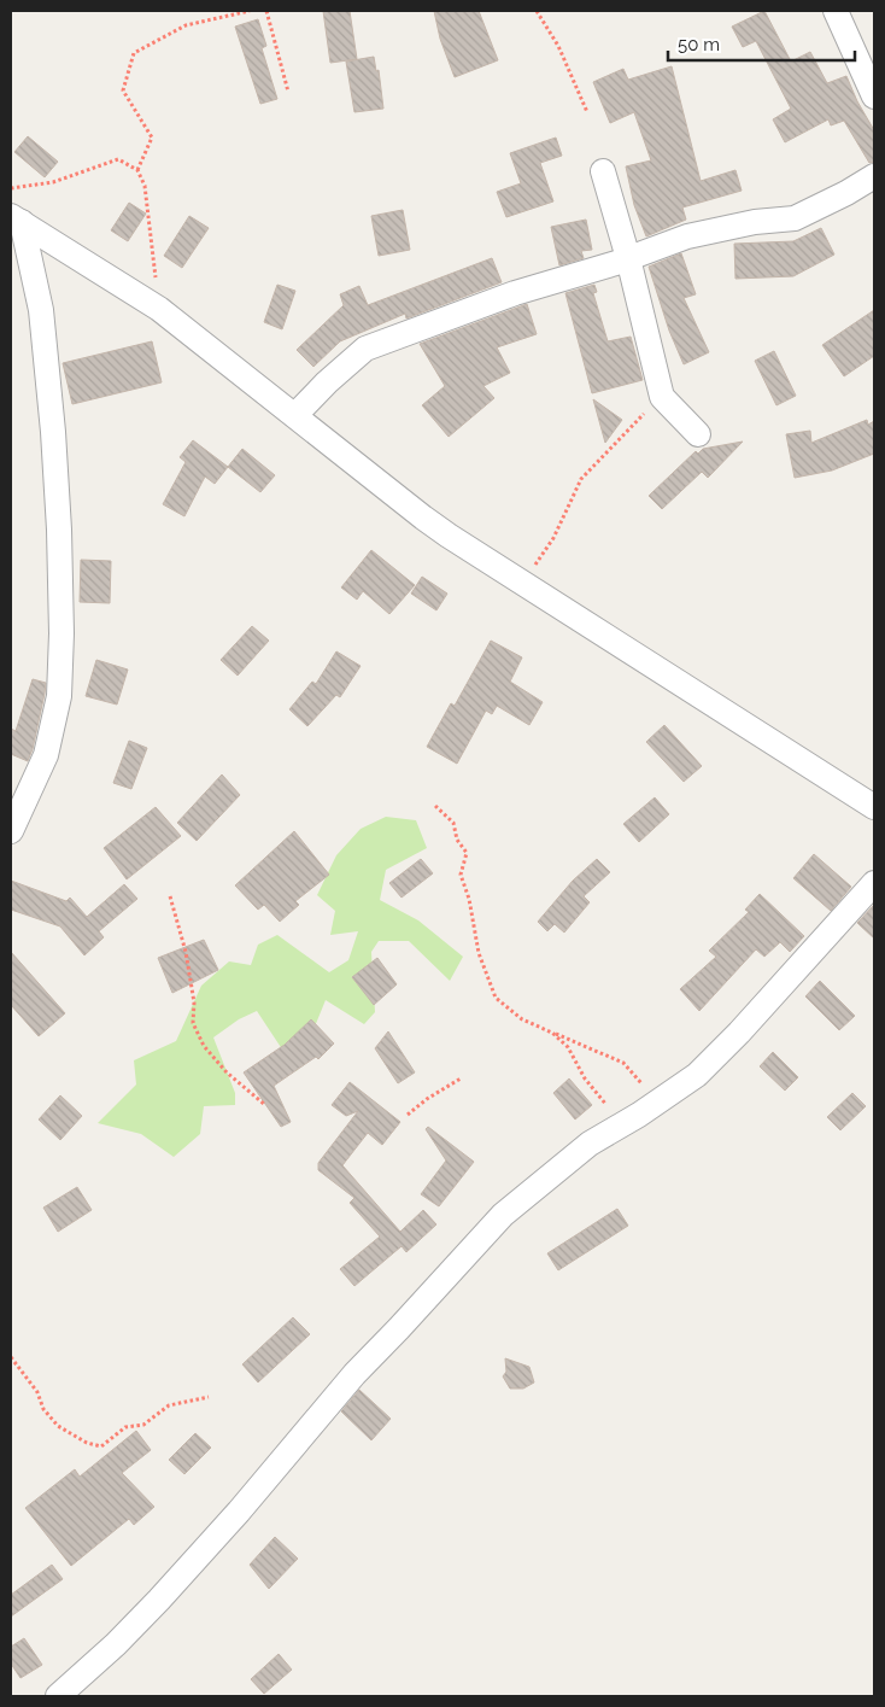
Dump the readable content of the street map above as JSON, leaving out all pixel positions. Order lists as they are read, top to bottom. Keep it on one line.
{"scale_bar":"50 m"}
